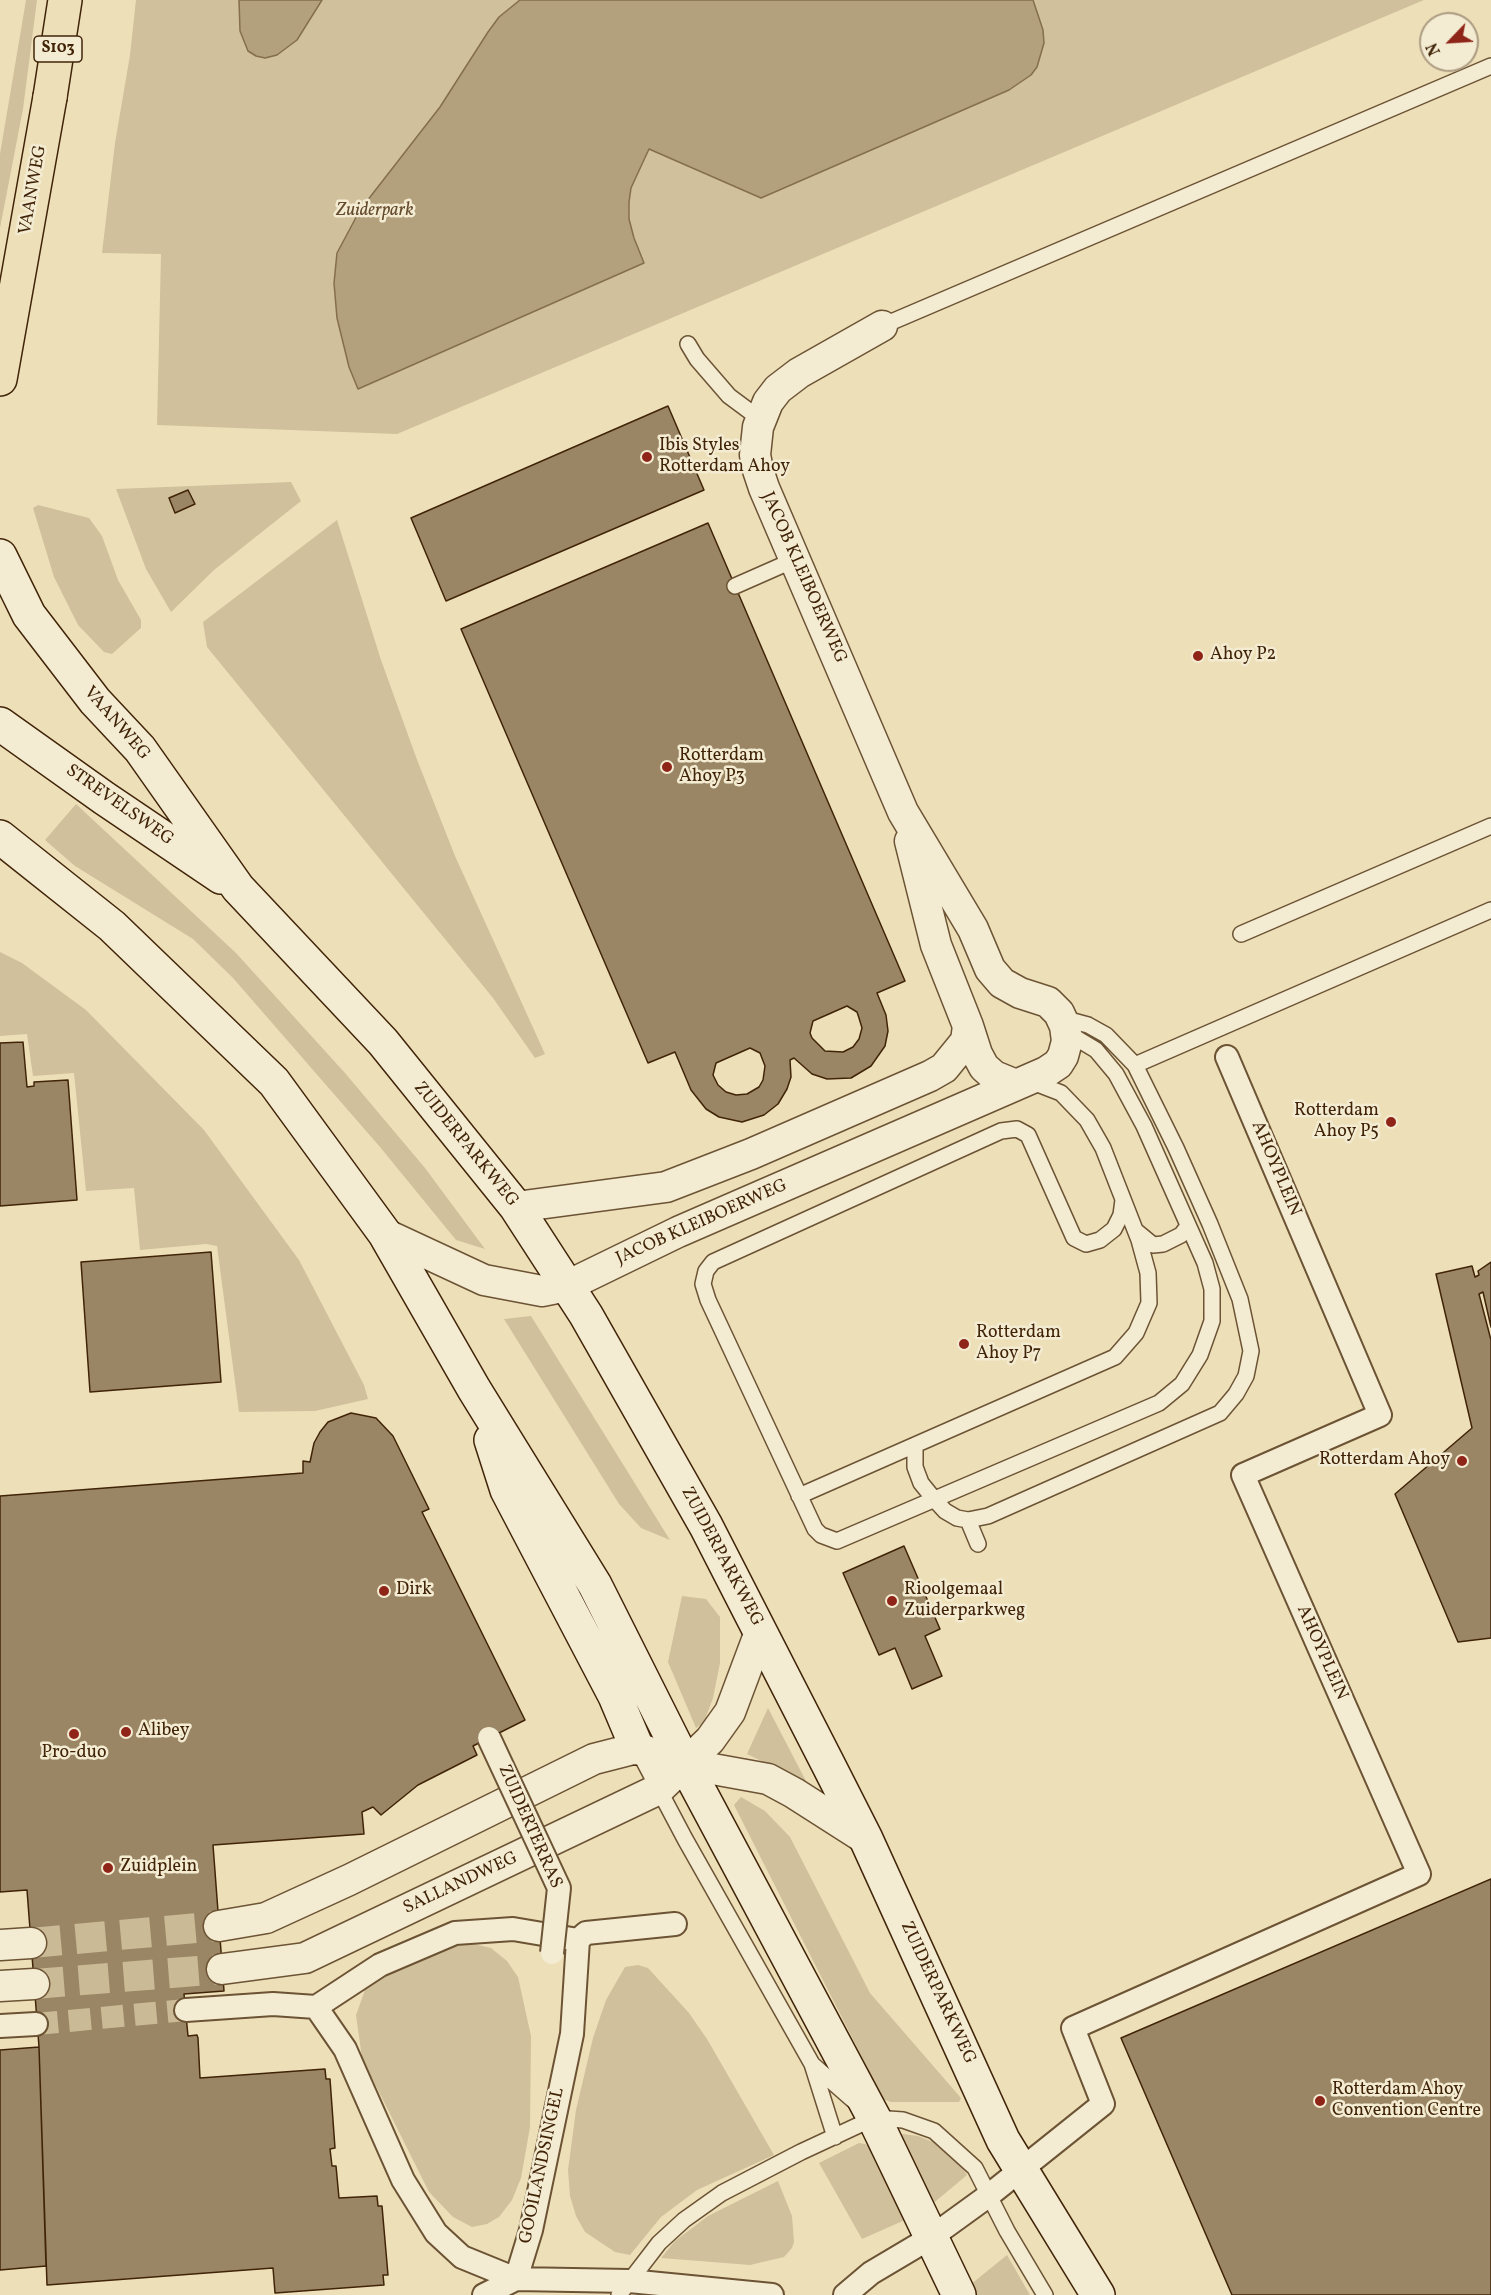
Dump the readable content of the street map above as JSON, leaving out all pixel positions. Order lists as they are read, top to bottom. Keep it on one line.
{"streets":{"main road":["S103","VAANWEG","STREVELSWEG","ZUIDERPARKWEG"],"street":["JACOB KLEIBOERWEG","AHOYPLEIN","ZUIDERTERRAS","SALLANDWEG","GOOILANDSINGEL"]},"crossings":[["VAANWEG","STREVELSWEG"],["VAANWEG","ZUIDERPARKWEG"],["JACOB KLEIBOERWEG","ZUIDERPARKWEG"],["STREVELSWEG","ZUIDERPARKWEG"],["ZUIDERPARKWEG","AHOYPLEIN"],["ZUIDERPARKWEG","SALLANDWEG"]],"parks":["Zuiderpark"],"places":["Ibis Styles Rotterdam Ahoy","Ahoy P2","Rotterdam Ahoy P3","Rotterdam Ahoy P5","Rotterdam Ahoy P7","Rotterdam Ahoy","Dirk","Rioolgemaal Zuiderparkweg","Alibey","Pro-duo","Zuidplein","Rotterdam Ahoy Convention Centre"],"north":"bottom left"}
